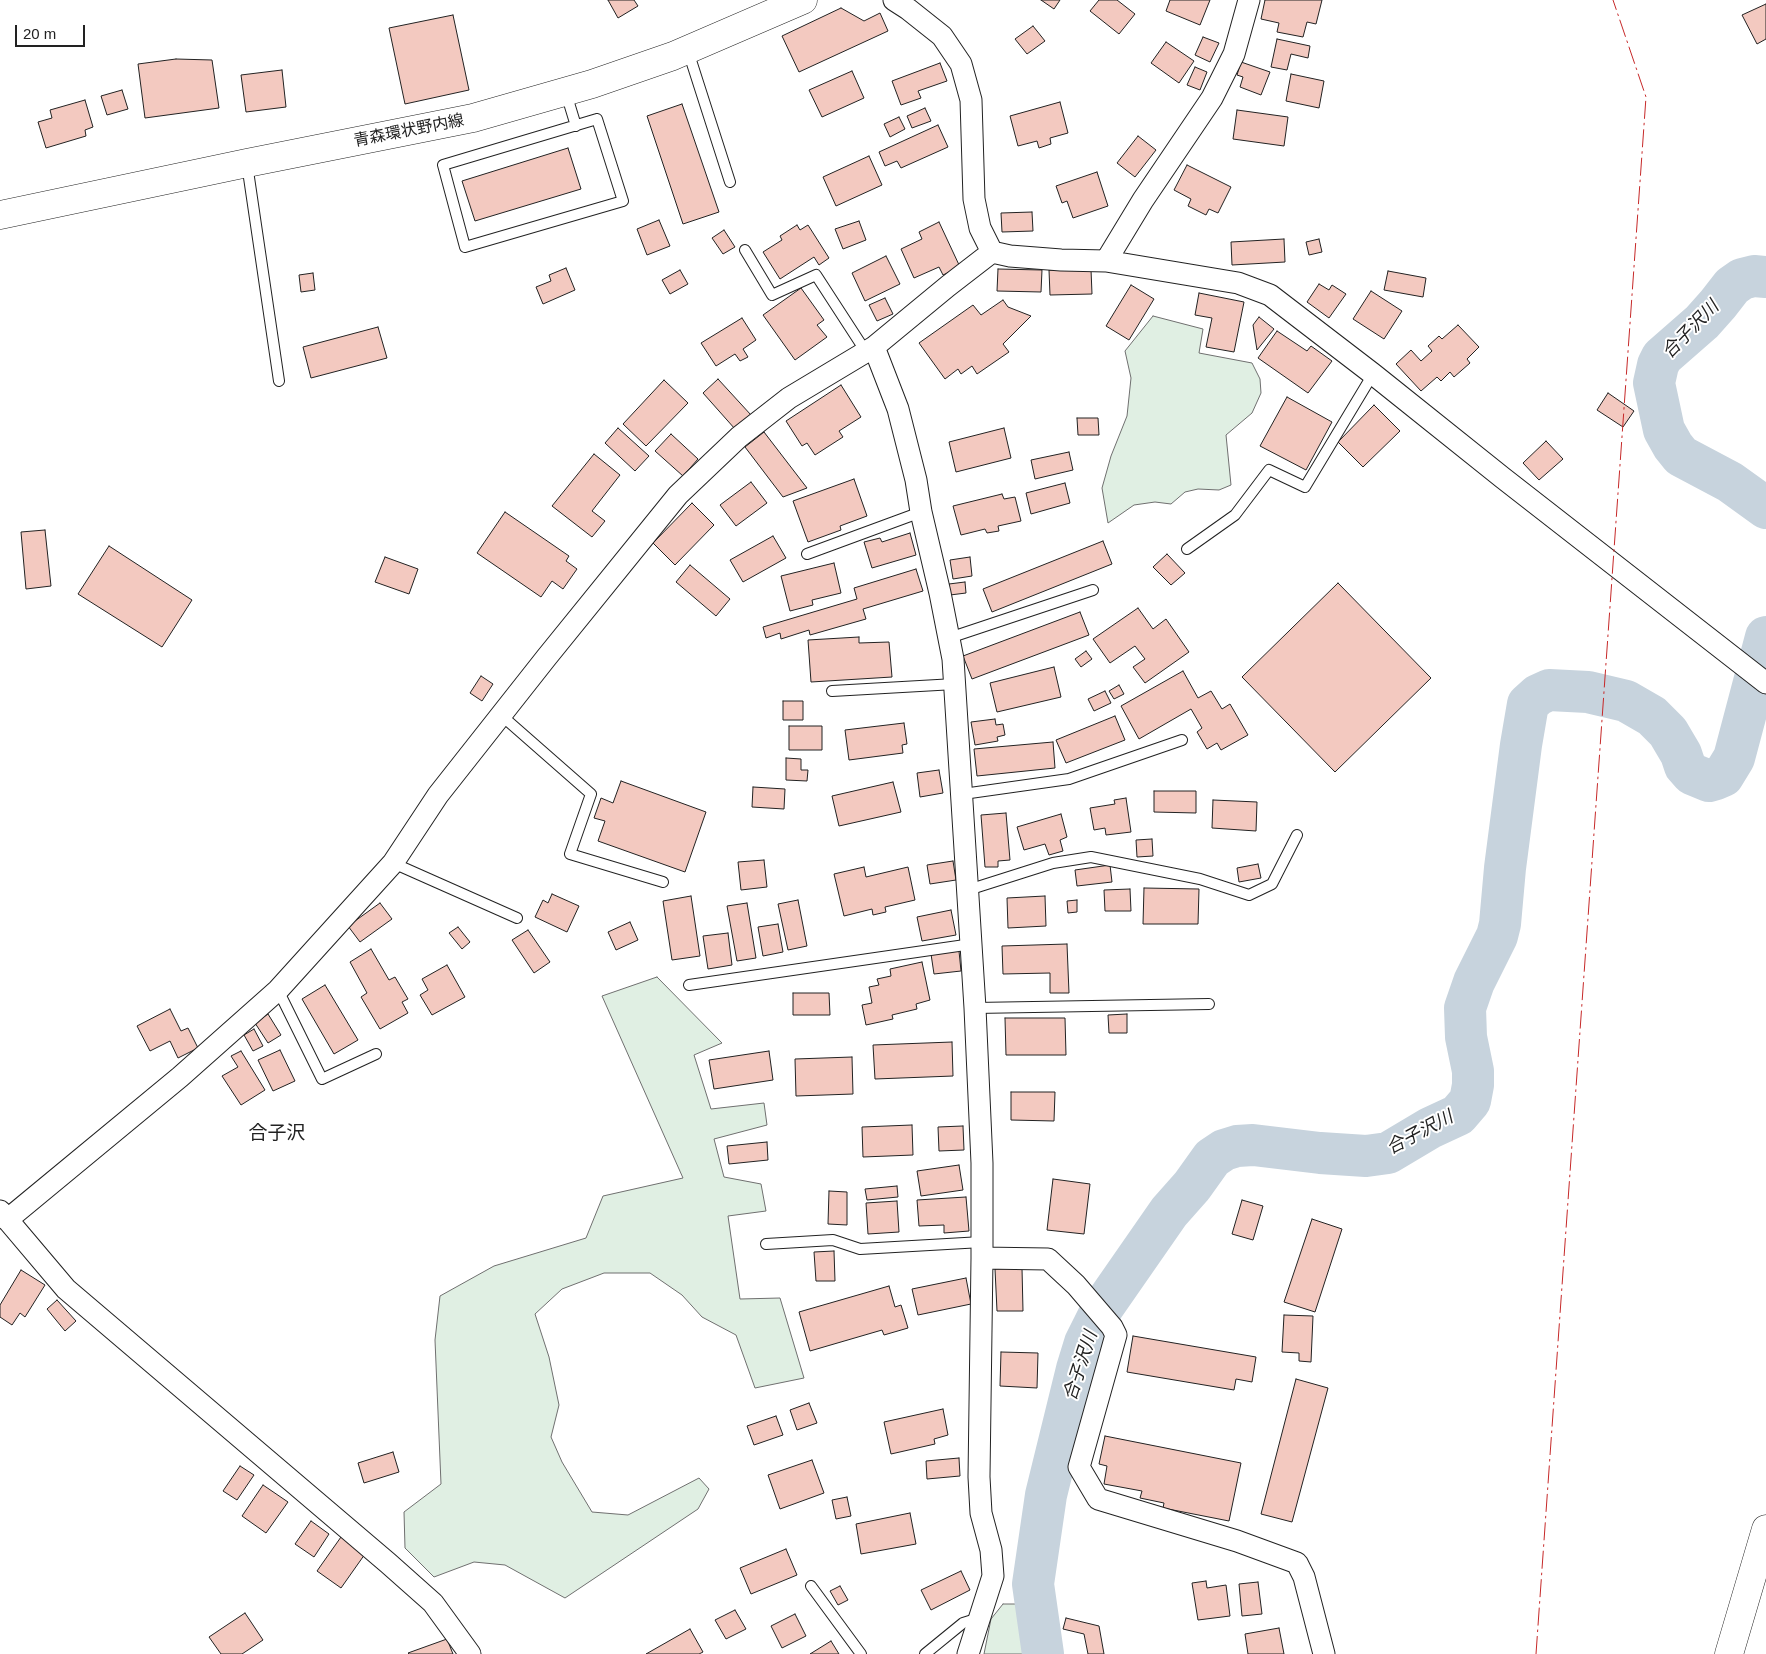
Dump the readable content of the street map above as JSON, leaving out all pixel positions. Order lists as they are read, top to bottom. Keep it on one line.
{"streets":{"main road":["青森環状野内線"]},"districts":["合子沢"],"water":["合子沢川"],"scale_bar":"20 m"}
